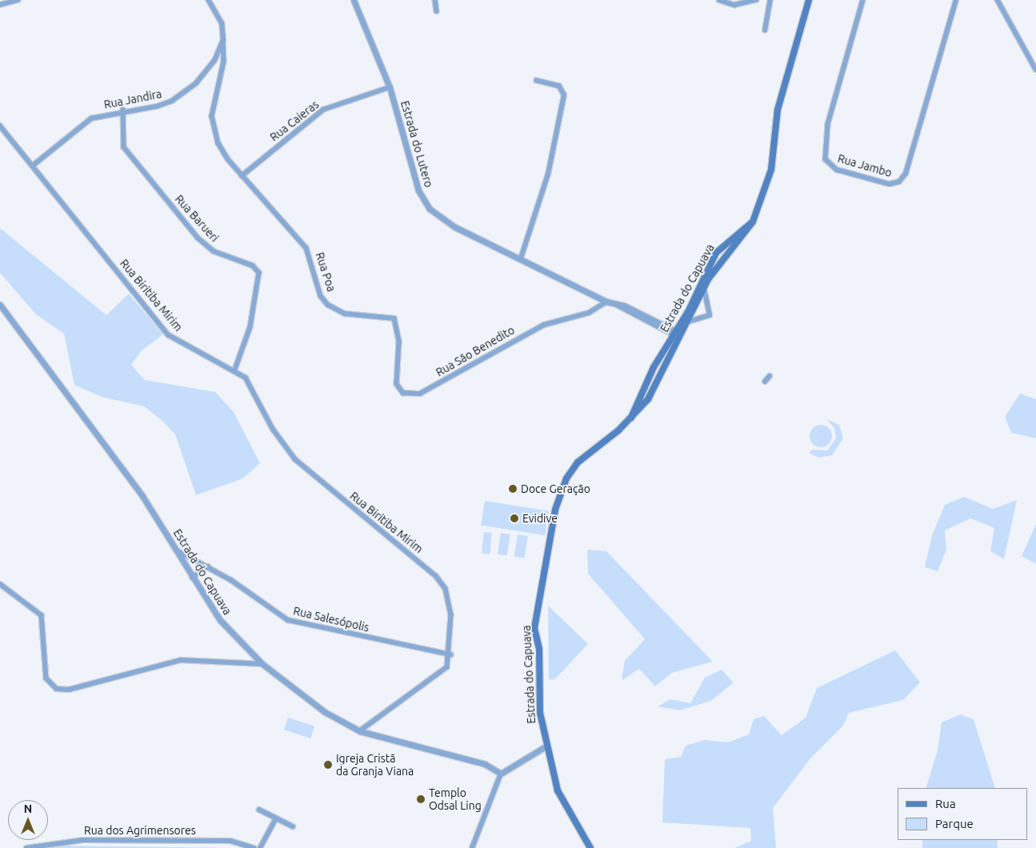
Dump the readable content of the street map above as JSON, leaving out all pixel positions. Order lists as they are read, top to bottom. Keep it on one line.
{"streets":{"main road":["Estrada do Capuava"],"street":["Rua Jandira","Rua Caieras","Estrada do Lutero","Rua Jambo","Rua Barueri","Rua Poa","Rua Biritiba Mirim","Rua São Benedito","Rua Salesópolis","Rua dos Agrimensores"]},"crossings":[["Rua Jandira","Rua Barueri"],["Rua Jandira","Rua Biritiba Mirim"],["Rua Caieras","Estrada do Lutero"],["Rua Caieras","Rua Poa"],["Estrada do Lutero","Estrada do Capuava"],["Estrada do Lutero","Rua São Benedito"],["Rua Barueri","Rua Biritiba Mirim"],["Rua Poa","Rua São Benedito"],["Estrada do Capuava","Rua Salesópolis"],["Rua Biritiba Mirim","Rua Salesópolis"]],"places":["Doce Geração","Evidive","Igreja Cristã da Granja Viana","Templo Odsal Ling"],"legend":["Rua","Parque"],"north":"top"}
